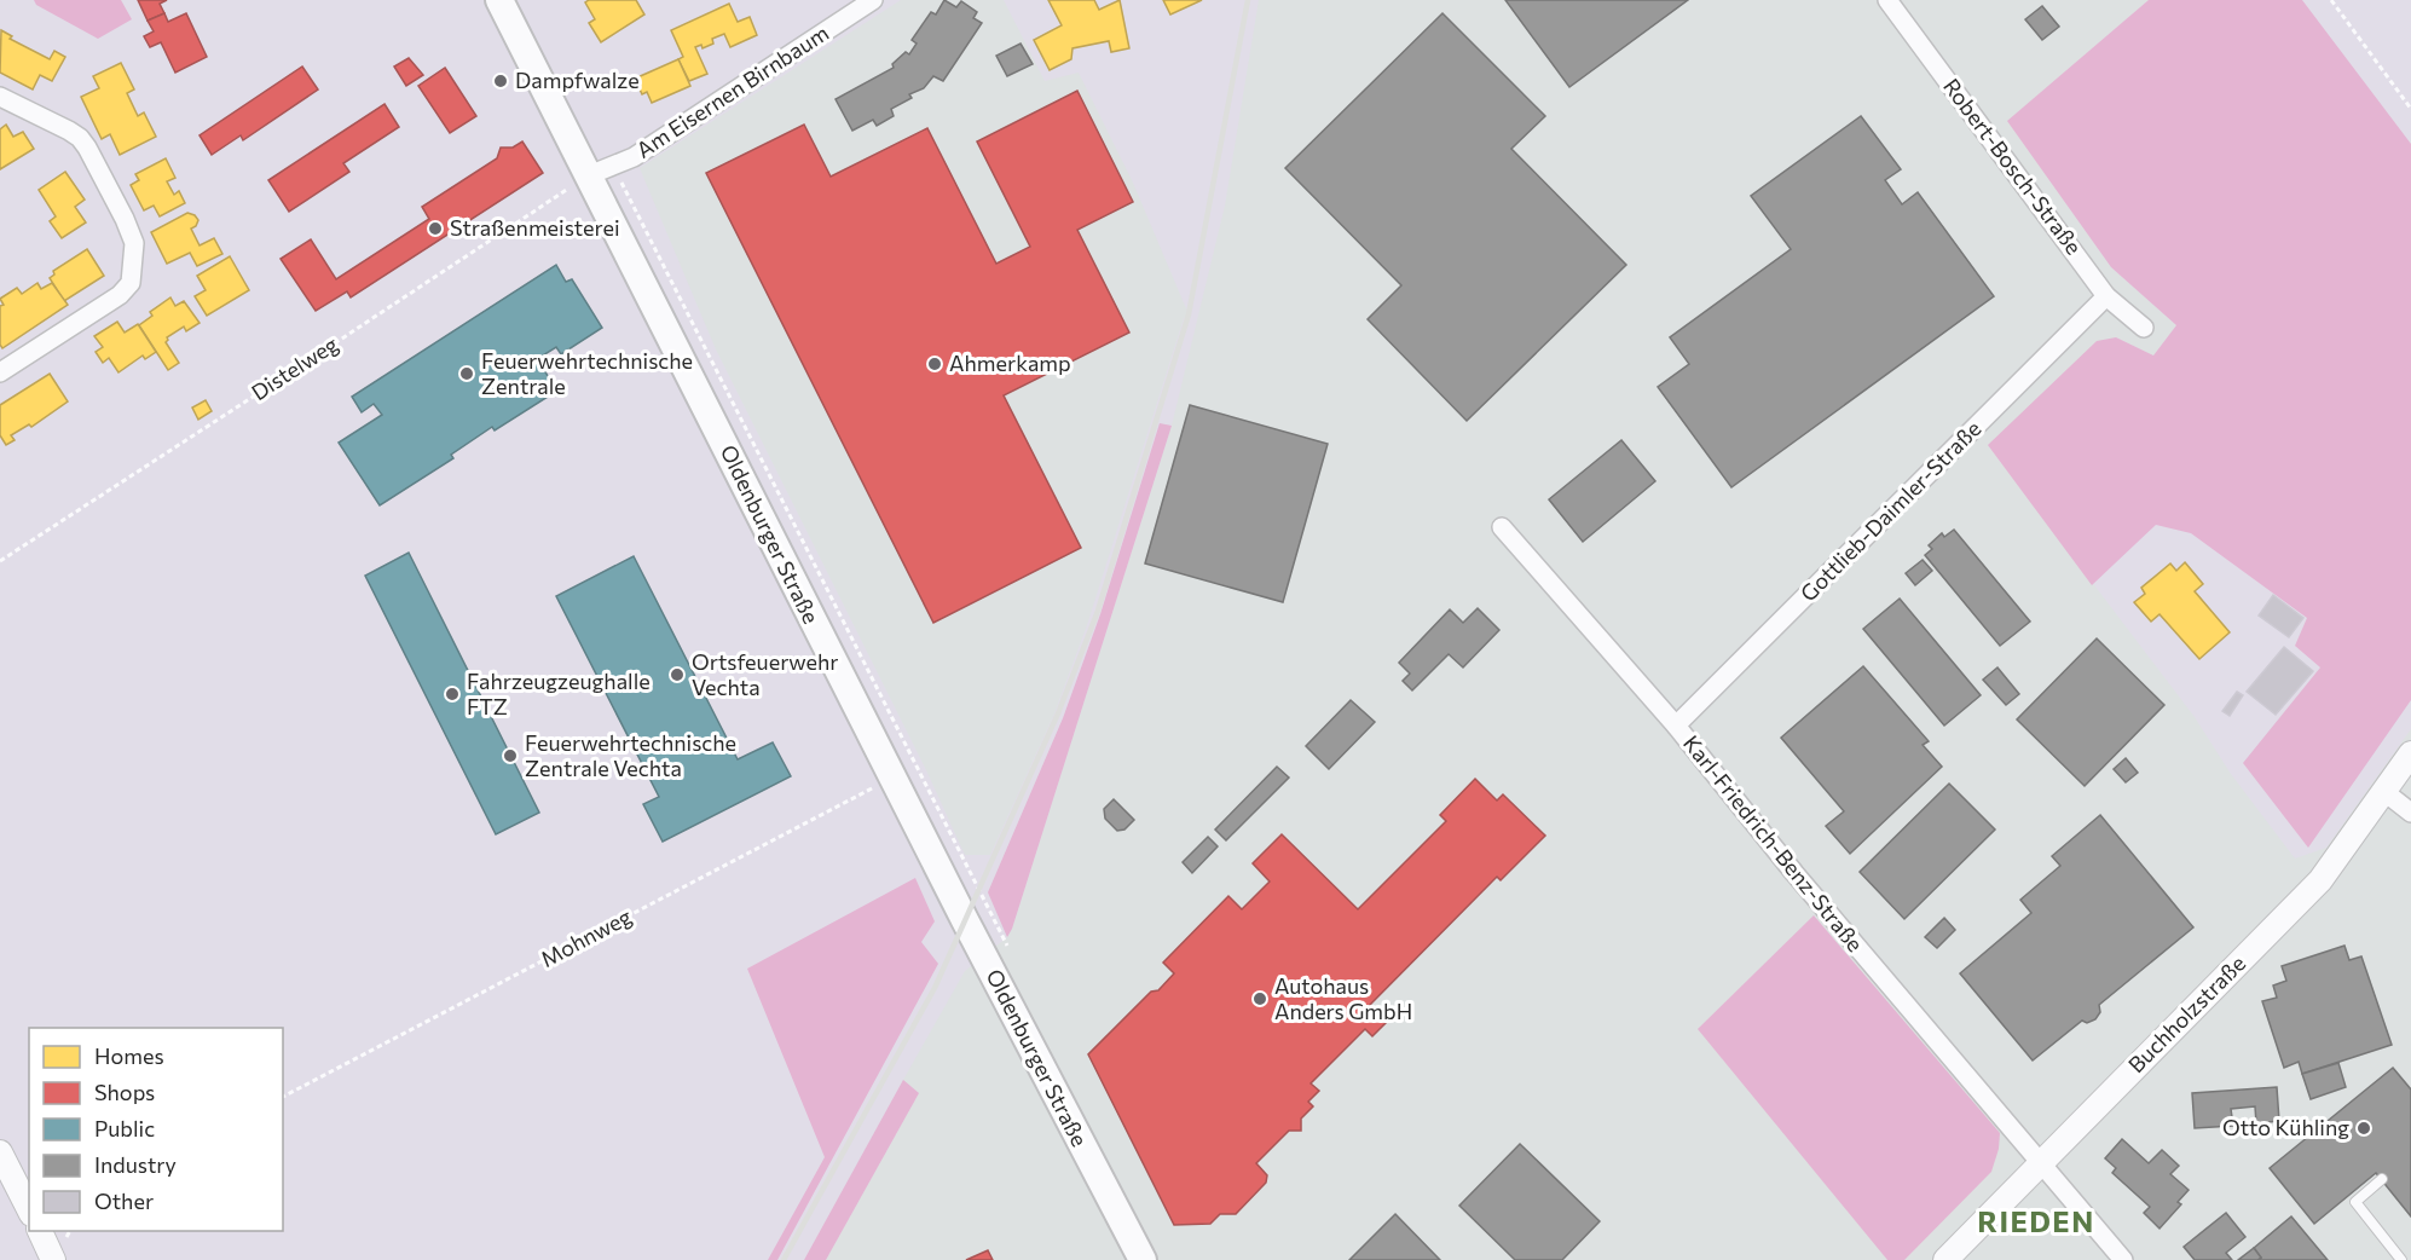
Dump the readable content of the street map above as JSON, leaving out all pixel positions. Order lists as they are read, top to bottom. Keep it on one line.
{"streets":{"main road":["Oldenburger Straße"],"street":["Am Eisernen Birnbaum","Robert-Bosch-Straße","Gottlieb-Daimler-Straße","Karl-Friedrich-Benz-Straße","Buchholzstraße"],"path":["Distelweg","Mohnweg"]},"crossings":[["Am Eisernen Birnbaum","Distelweg"],["Am Eisernen Birnbaum","Oldenburger Straße"],["Robert-Bosch-Straße","Gottlieb-Daimler-Straße"],["Distelweg","Oldenburger Straße"],["Gottlieb-Daimler-Straße","Karl-Friedrich-Benz-Straße"],["Oldenburger Straße","Mohnweg"],["Karl-Friedrich-Benz-Straße","Buchholzstraße"]],"districts":["RIEDEN"],"places":["Dampfwalze","Straßenmeisterei","Ahmerkamp","Feuerwehrtechnische Zentrale","Ortsfeuerwehr Vechta","Fahrzeugzeughalle FTZ","Feuerwehrtechnische Zentrale Vechta","Autohaus Anders GmbH","Otto Kühling"],"legend":["Homes","Shops","Public","Industry","Other"]}
